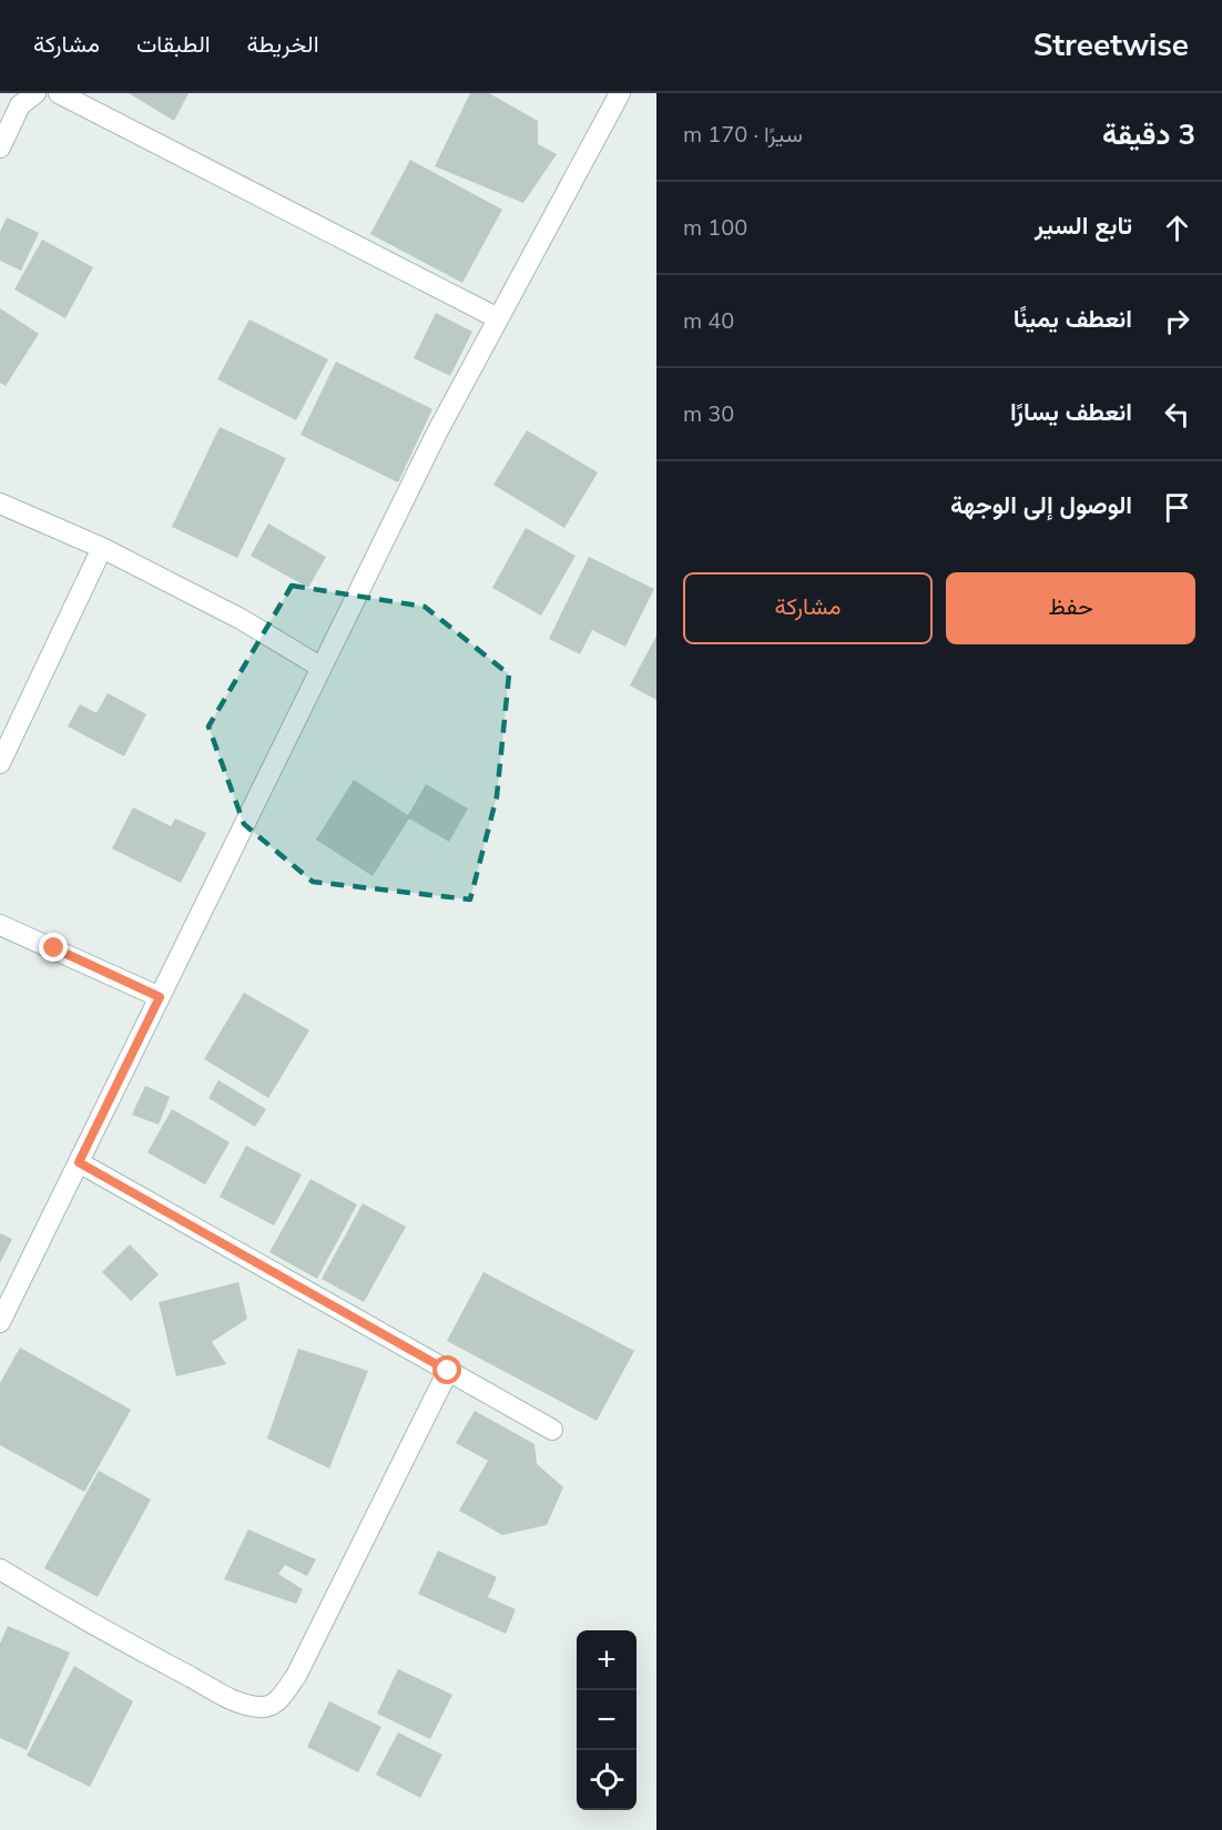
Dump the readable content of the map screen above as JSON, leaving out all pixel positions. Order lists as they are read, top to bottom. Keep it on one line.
{"page":{"header":"Streetwise","nav":["الخريطة","الطبقات","مشاركة"],"heading":["3 دقيقة","سيرًا · 170 m"],"list":[["تابع السير","100 m"],["انعطف يمينًا","40 m"],["انعطف يسارًا","30 m"],"الوصول إلى الوجهة"],"buttons":["حفظ","مشاركة"],"map_buttons":["+","−"]}}
